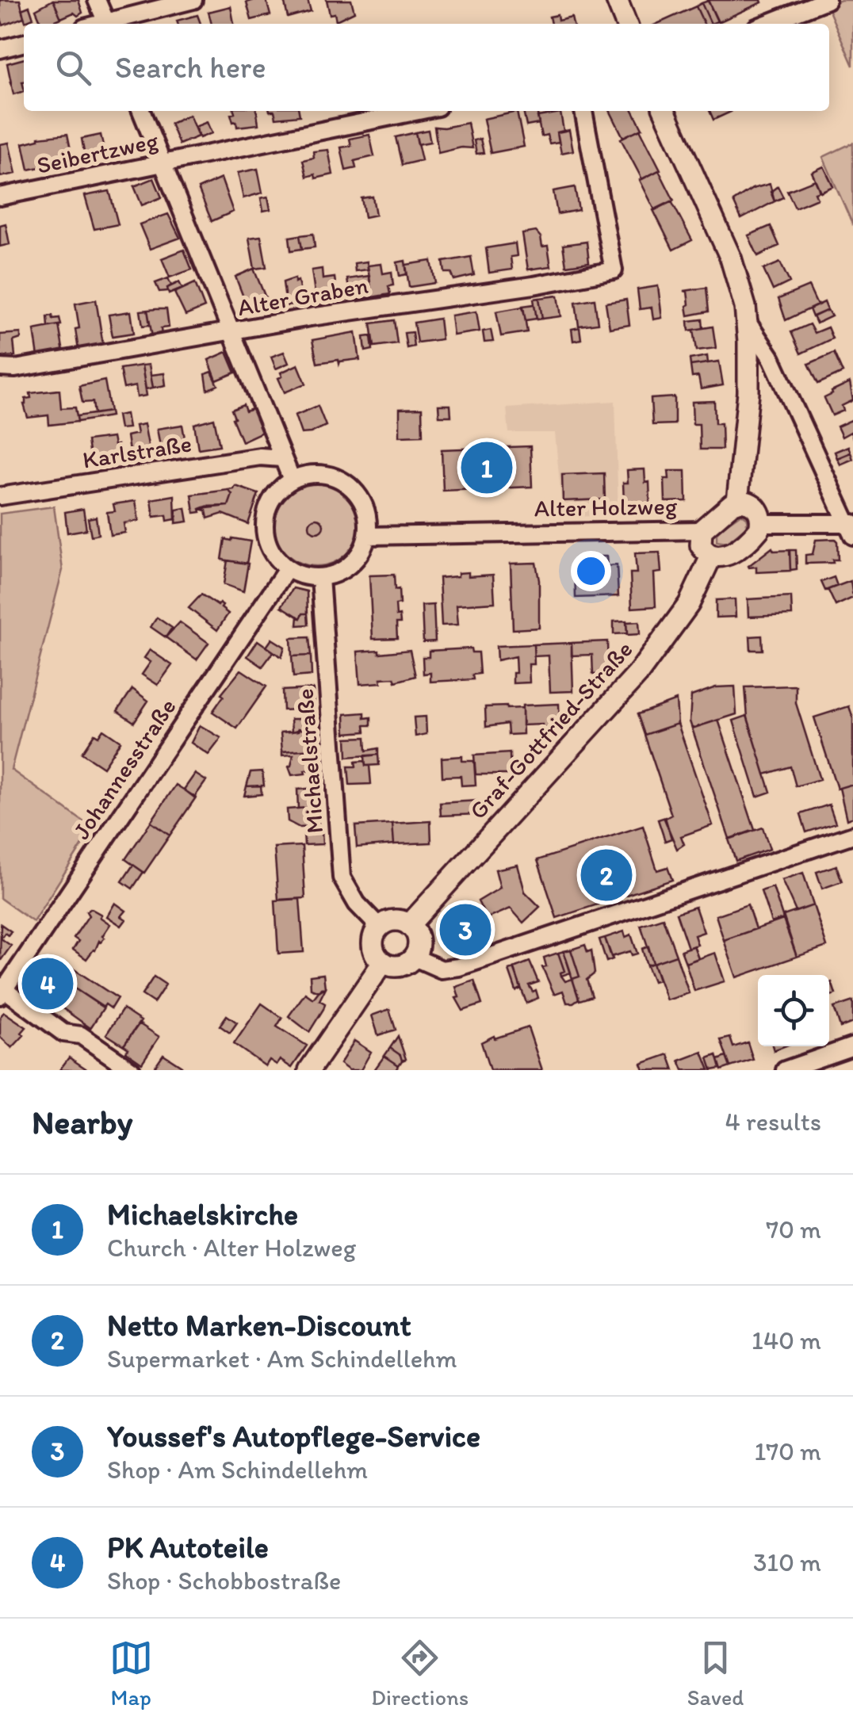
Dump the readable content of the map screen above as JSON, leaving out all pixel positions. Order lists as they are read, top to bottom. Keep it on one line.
{"streets":{"street":["Seibertzweg","Alter Graben","Karlstraße","Alter Holzweg","Graf-Gottfried-Straße","Michaelstraße","Johannesstraße"]},"crossings":[["Alter Holzweg","Michaelstraße"],["Alter Holzweg","Johannesstraße"],["Graf-Gottfried-Straße","Michaelstraße"],["Michaelstraße","Johannesstraße"]],"page":{"search":"Search here","pins":["1","2","3","4"],"heading":["Nearby","4 results"],"list":[{"mark":"1","name":"Michaelskirche","note":"Church · Alter Holzweg","value":"70 m"},{"mark":"2","name":"Netto Marken-Discount","note":"Supermarket · Am Schindellehm","value":"140 m"},{"mark":"3","name":"Youssef's Autopflege-Service","note":"Shop · Am Schindellehm","value":"170 m"},{"mark":"4","name":"PK Autoteile","note":"Shop · Schobbostraße","value":"310 m"}],"nav":["Map","Directions","Saved"]}}
